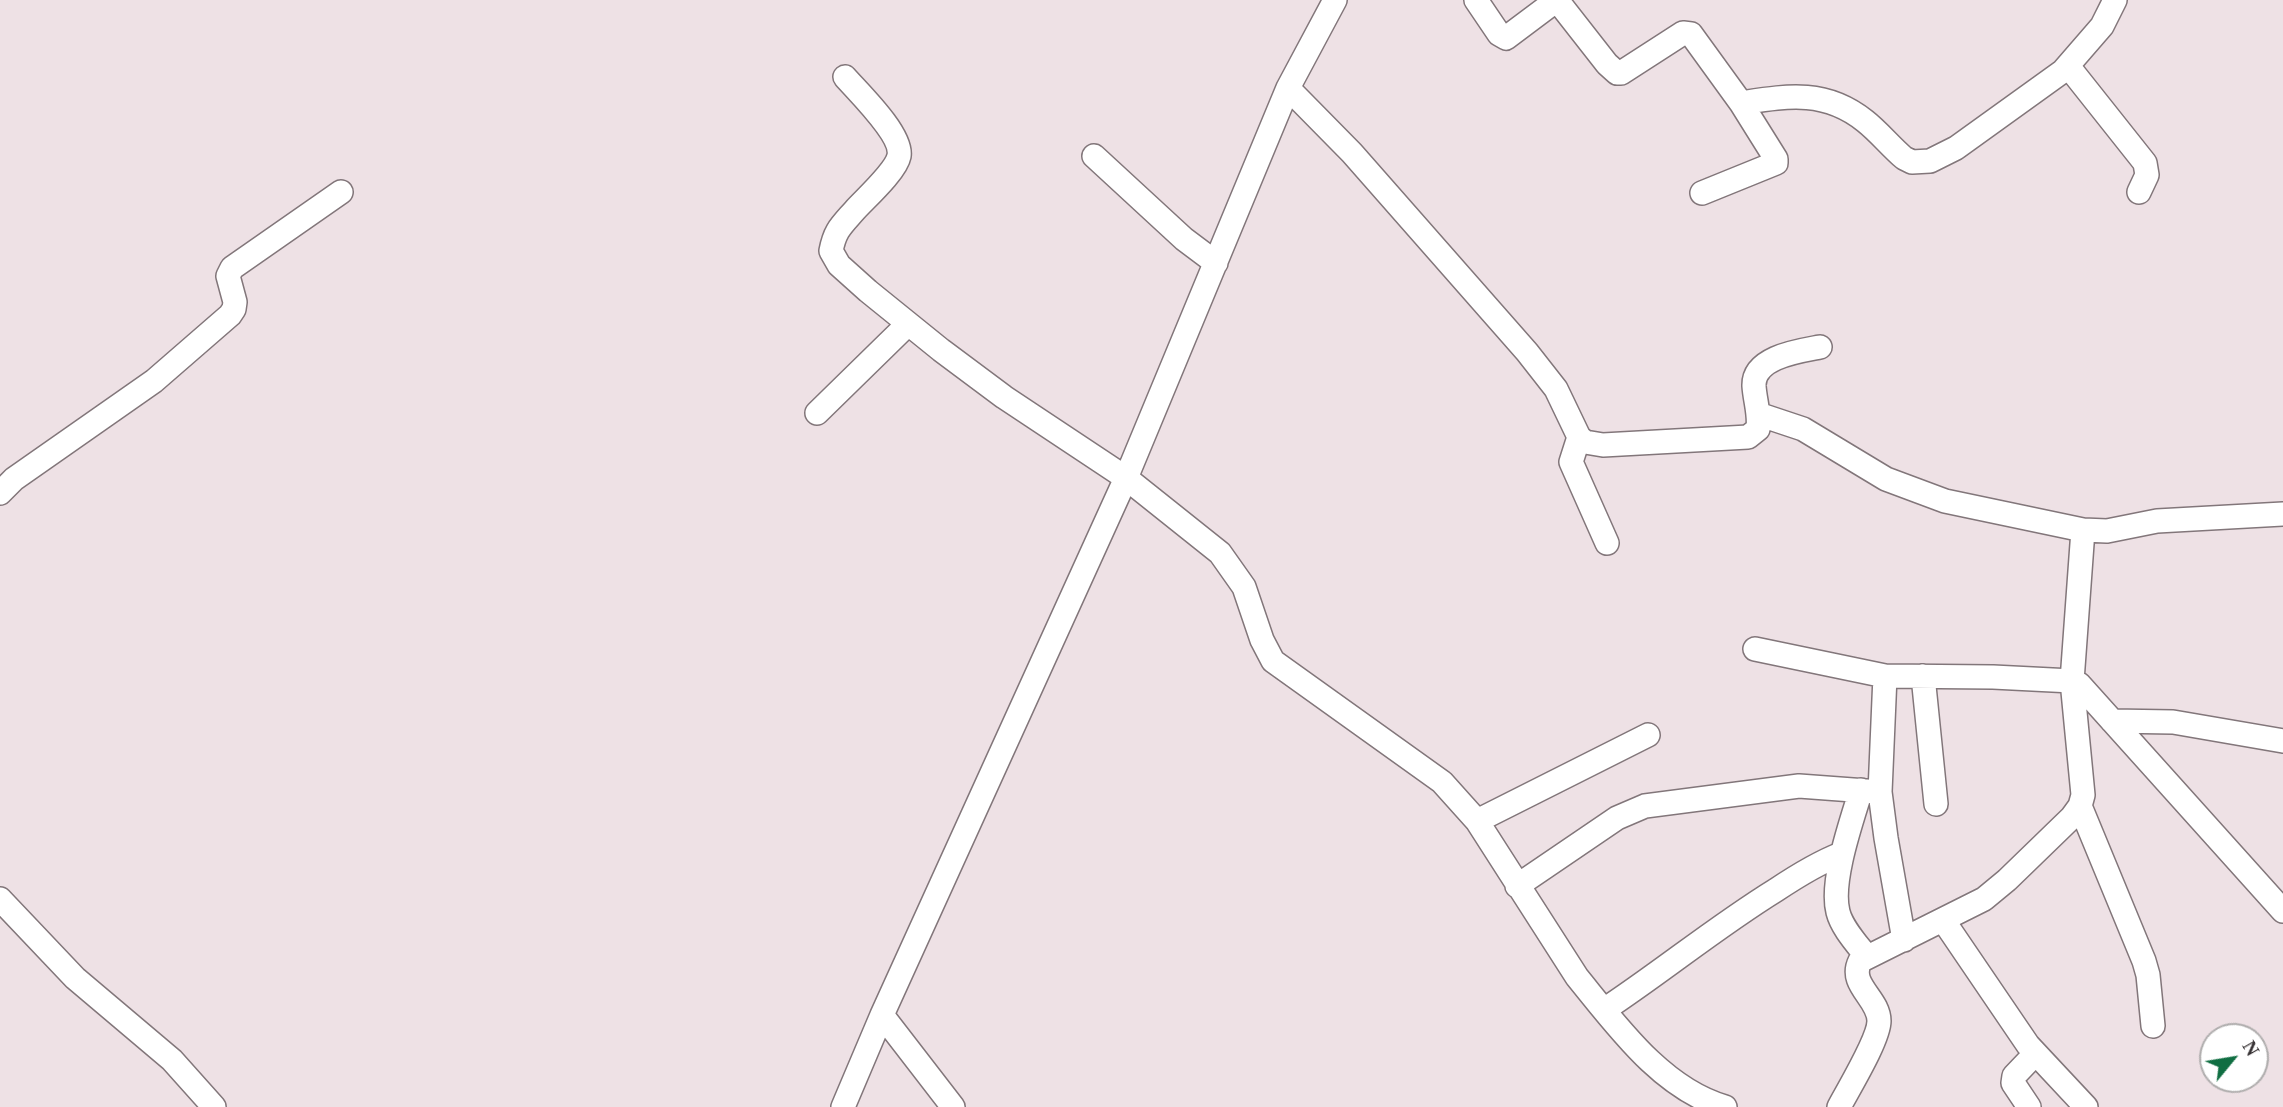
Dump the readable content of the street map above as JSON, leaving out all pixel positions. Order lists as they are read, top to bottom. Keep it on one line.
{"north":"top right"}
